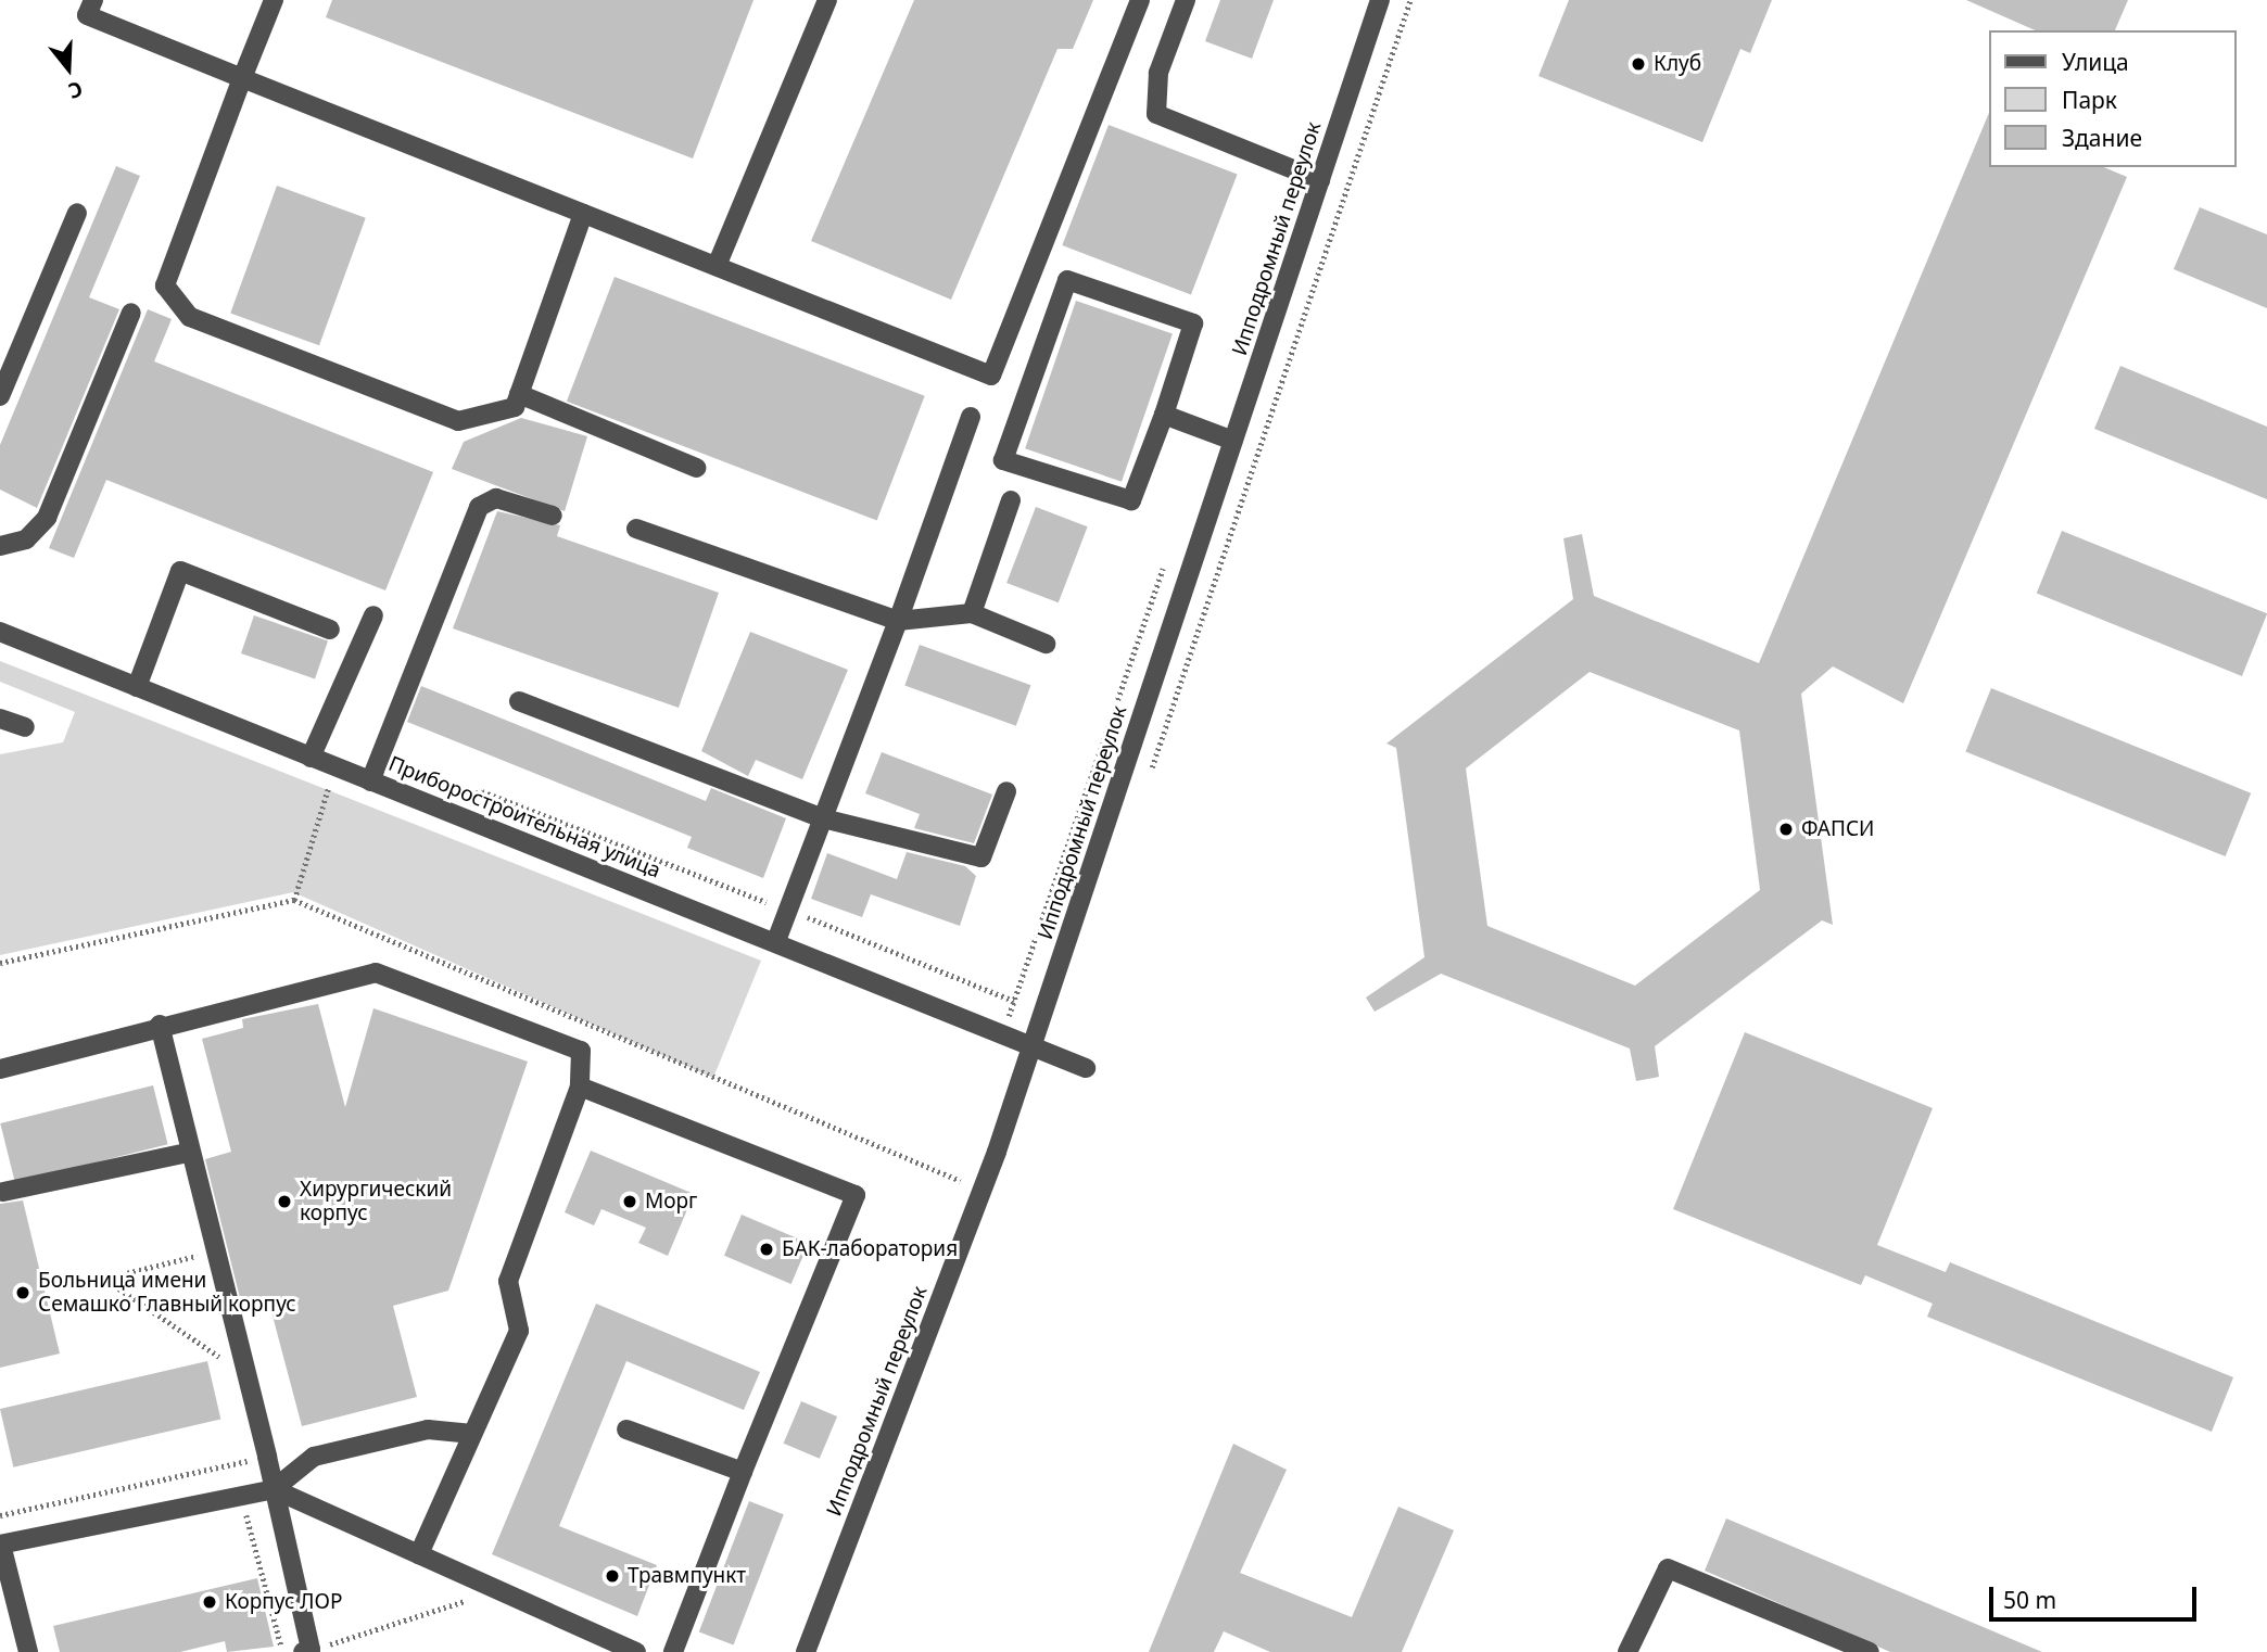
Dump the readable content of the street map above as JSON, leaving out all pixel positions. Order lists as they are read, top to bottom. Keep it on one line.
{"streets":{"street":["Ипподромный переулок","Приборостроительная улица"]},"crossings":[["Ипподромный переулок","Приборостроительная улица"]],"places":["Клуб","ФАПСИ","Хирургический корпус","Морг","БАК-лаборатория","Больница имени Семашко Главный корпус","Травмпункт","Корпус ЛОР"],"legend":["Улица","Парк","Здание"],"scale_bar":"50 m","north":"bottom"}
